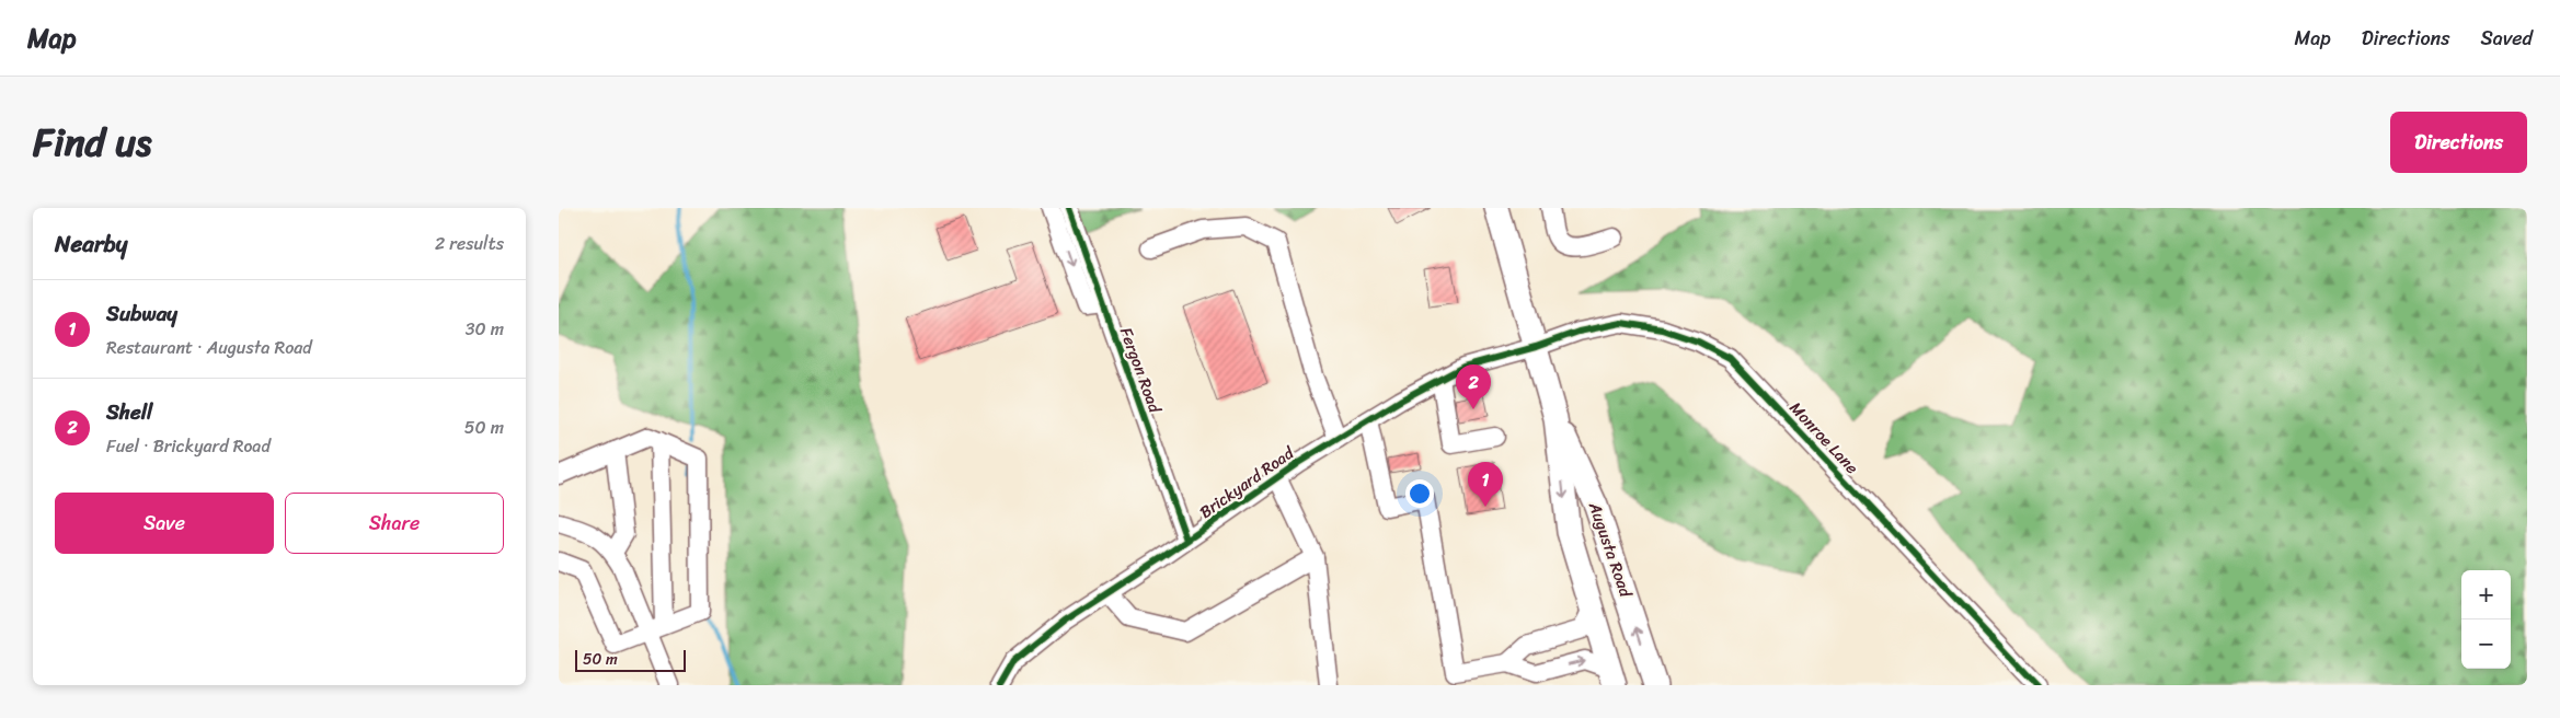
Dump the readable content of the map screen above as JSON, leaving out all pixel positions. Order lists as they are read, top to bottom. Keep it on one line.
{"streets":{"main road":["Augusta Road"],"street":["Fergon Road","Monroe Lane","Brickyard Road"]},"crossings":[["Fergon Road","Brickyard Road"],["Monroe Lane","Brickyard Road"],["Monroe Lane","Augusta Road"],["Brickyard Road","Augusta Road"]],"scale_bar":"50 m","page":{"header":"Map","nav":["Map","Directions","Saved"],"title":"Find us","buttons":["Directions",["Save","Share"]],"heading":["Nearby","2 results"],"list":[{"mark":"1","name":"Subway","note":"Restaurant · Augusta Road","value":"30 m"},{"mark":"2","name":"Shell","note":"Fuel · Brickyard Road","value":"50 m"}],"pins":["2","1"],"map_buttons":["+","−"],"scale":"50 m"}}
